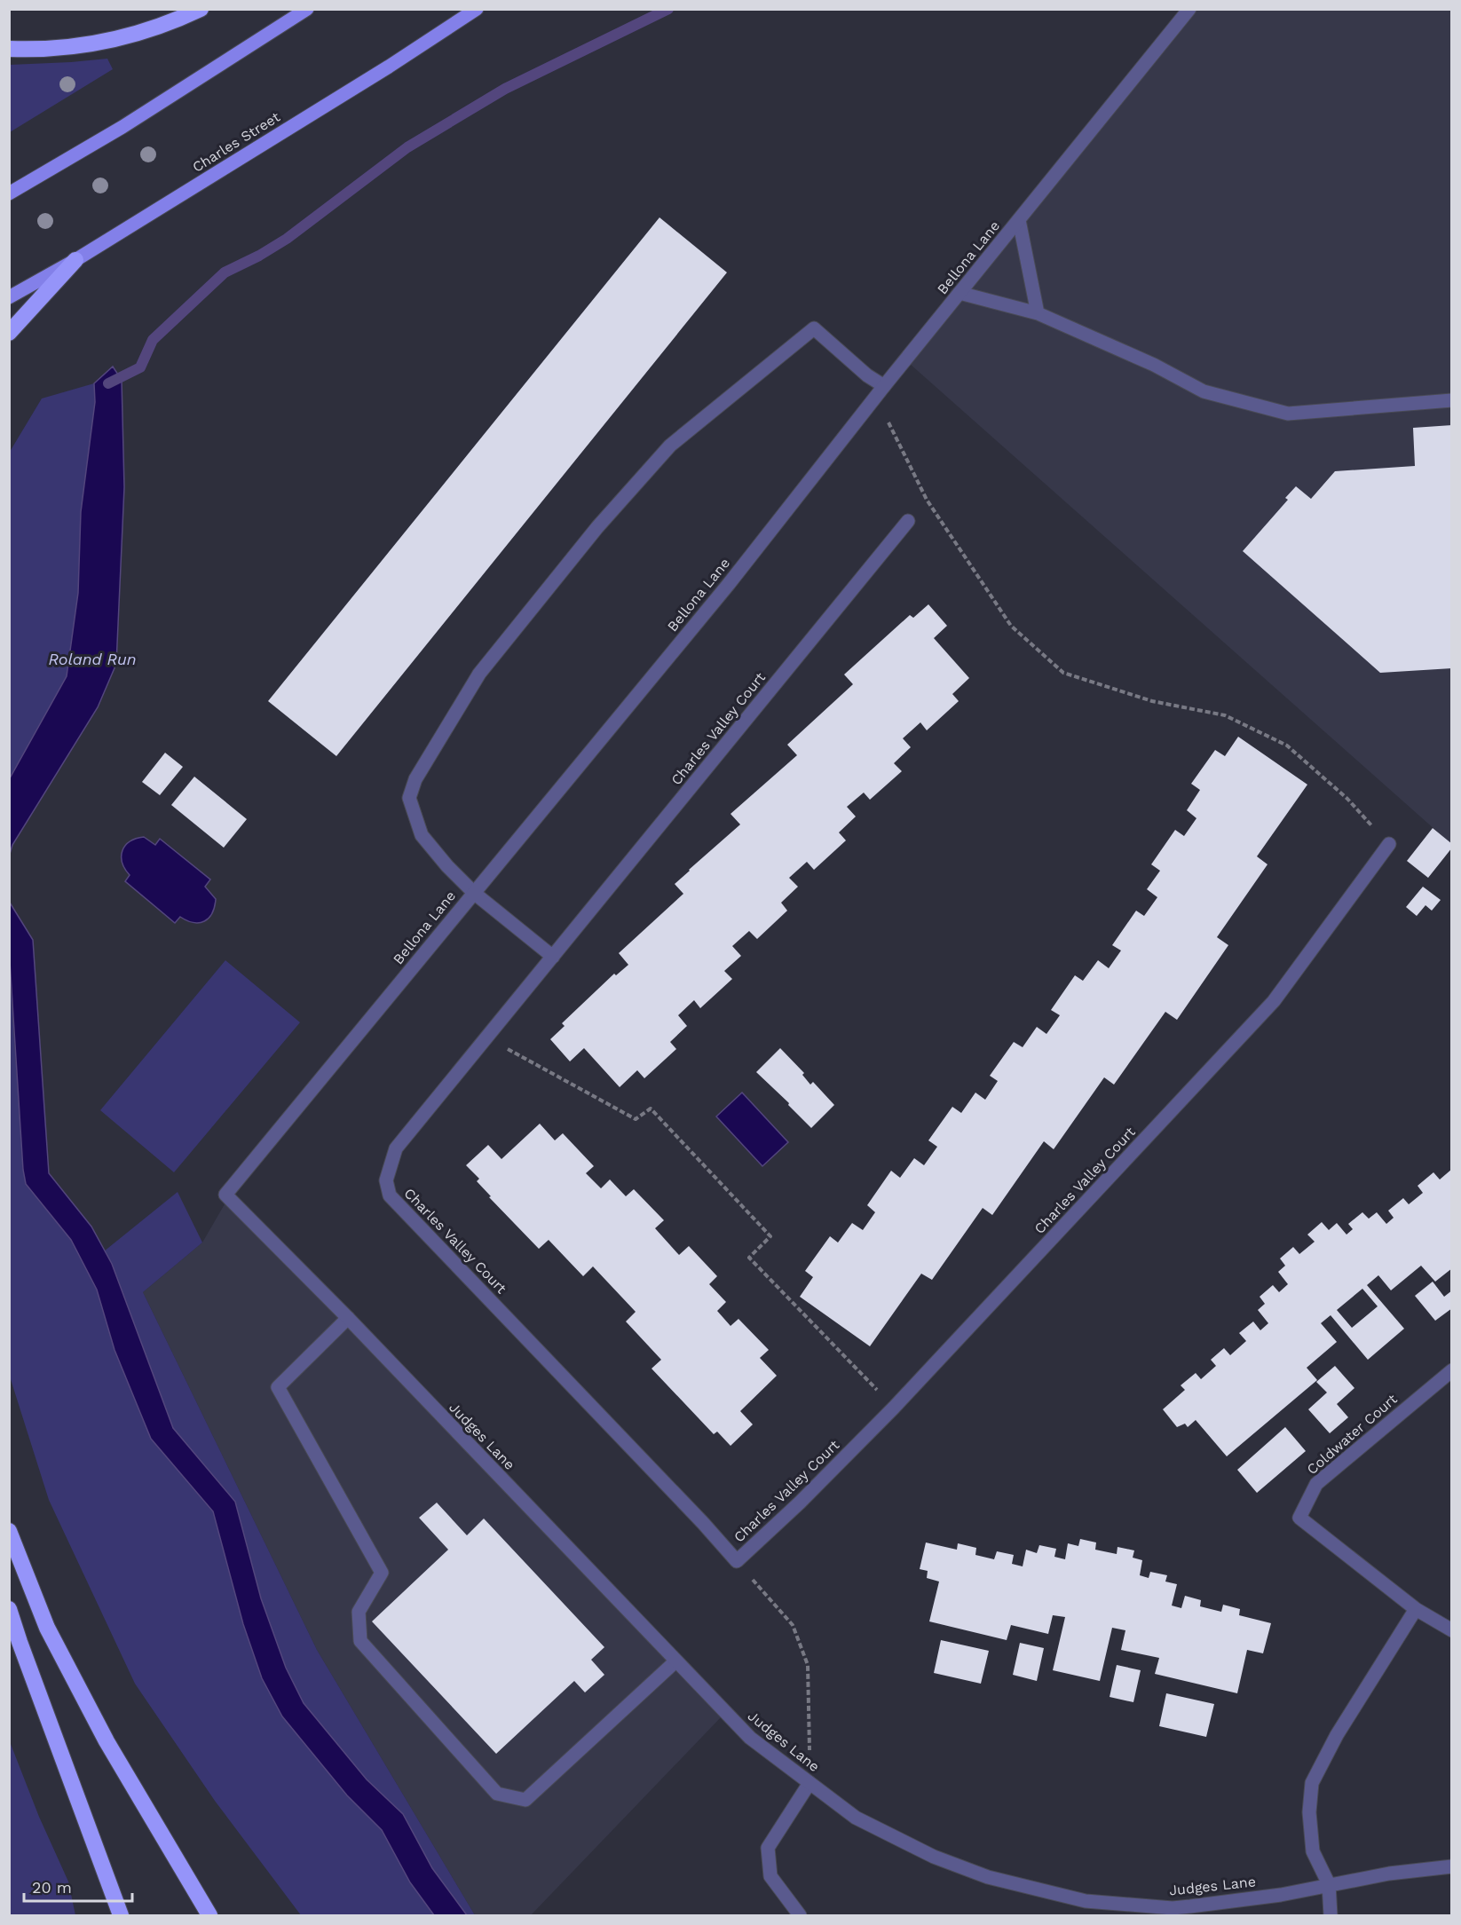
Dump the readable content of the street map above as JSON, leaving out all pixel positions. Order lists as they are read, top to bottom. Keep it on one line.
{"streets":{"main road":["Charles Street"],"street":["Bellona Lane","Charles Valley Court","Coldwater Court","Judges Lane"]},"crossings":[["Bellona Lane","Judges Lane"]],"water":["Roland Run"],"scale_bar":"20 m"}
